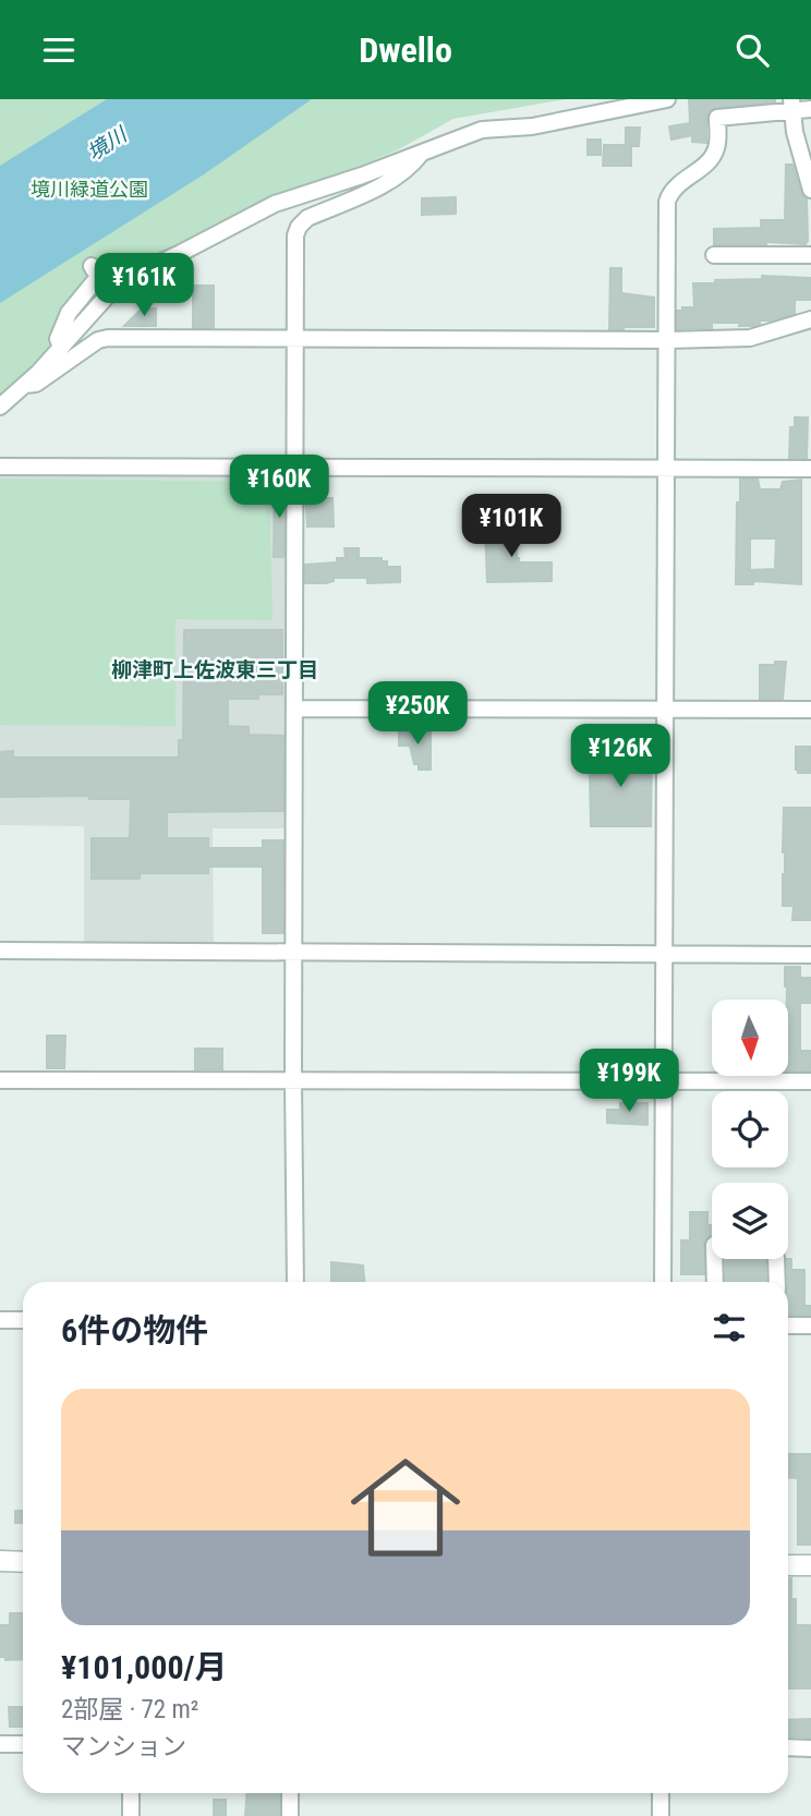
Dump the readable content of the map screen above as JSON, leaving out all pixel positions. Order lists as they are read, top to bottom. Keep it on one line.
{"districts":["柳津町上佐波東三丁目"],"water":["境川"],"parks":["境川緑道公園"],"north":"bottom","page":{"header":"Dwello","price":["¥161K","¥160K","¥101K","¥250K","¥126K","¥199K"],"heading":"6件の物件","list":[{"name":"¥101,000/月","note":"2部屋 · 72 m² · マンション"}]}}
